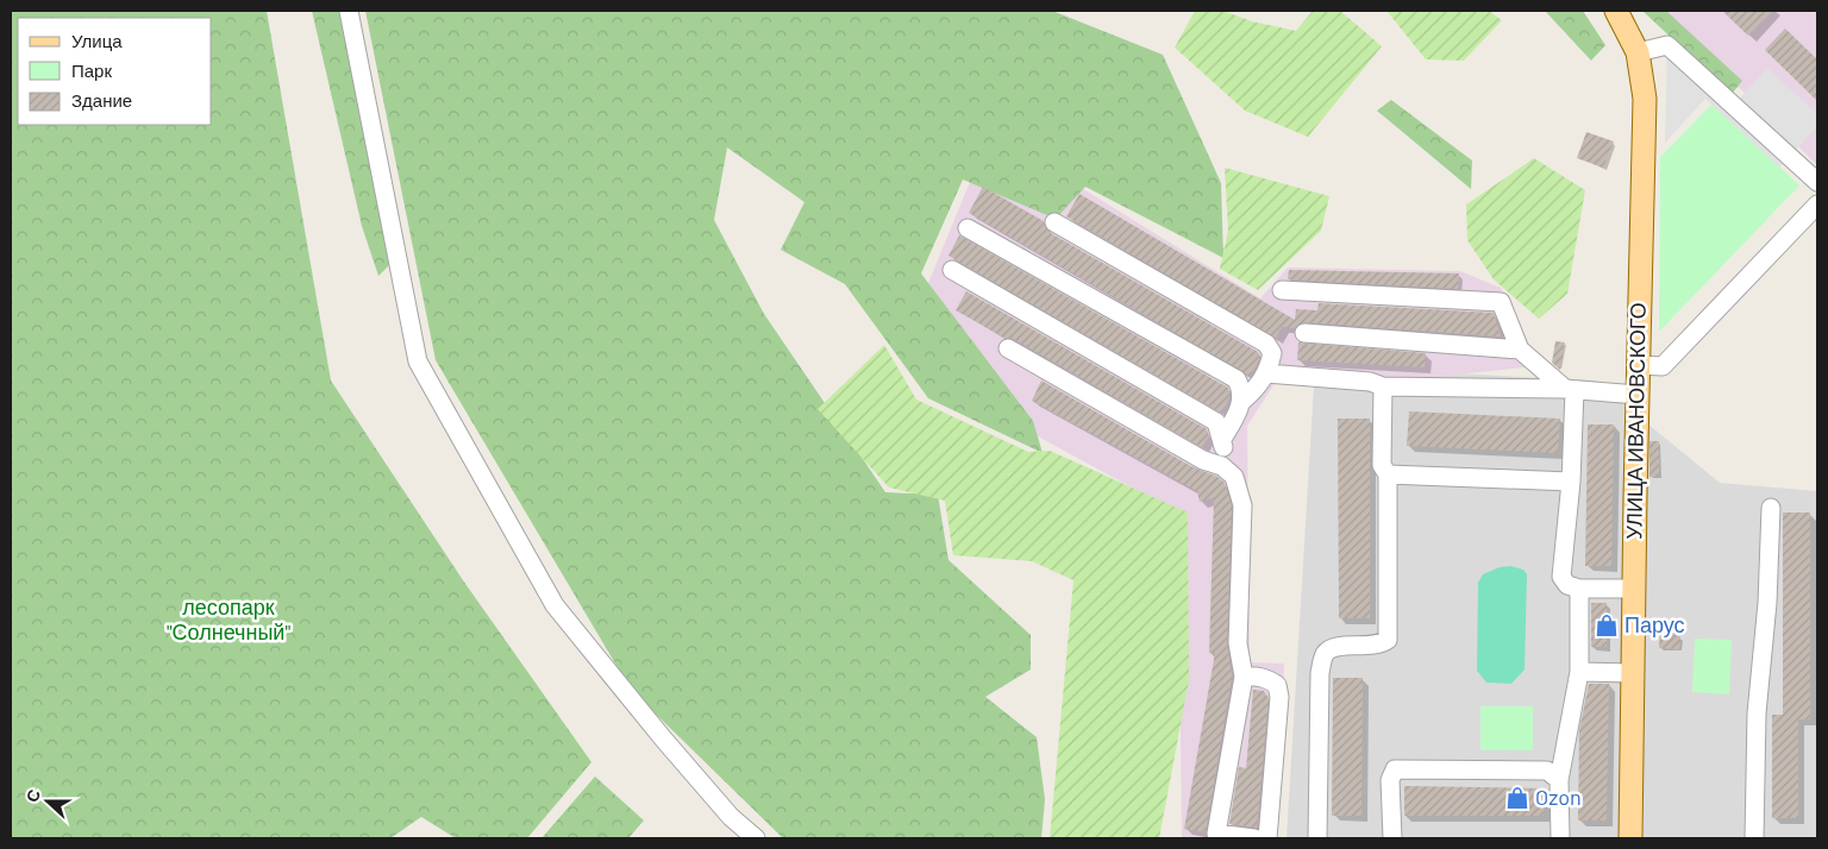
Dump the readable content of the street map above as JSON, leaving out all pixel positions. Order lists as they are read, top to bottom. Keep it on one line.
{"streets":{"main road":["УЛИЦА ИВАНОВСКОГО"]},"parks":["лесопарк \"Солнечный\""],"places":{"shop":["Парус","Ozon"]},"legend":["Улица","Парк","Здание"],"north":"left"}
